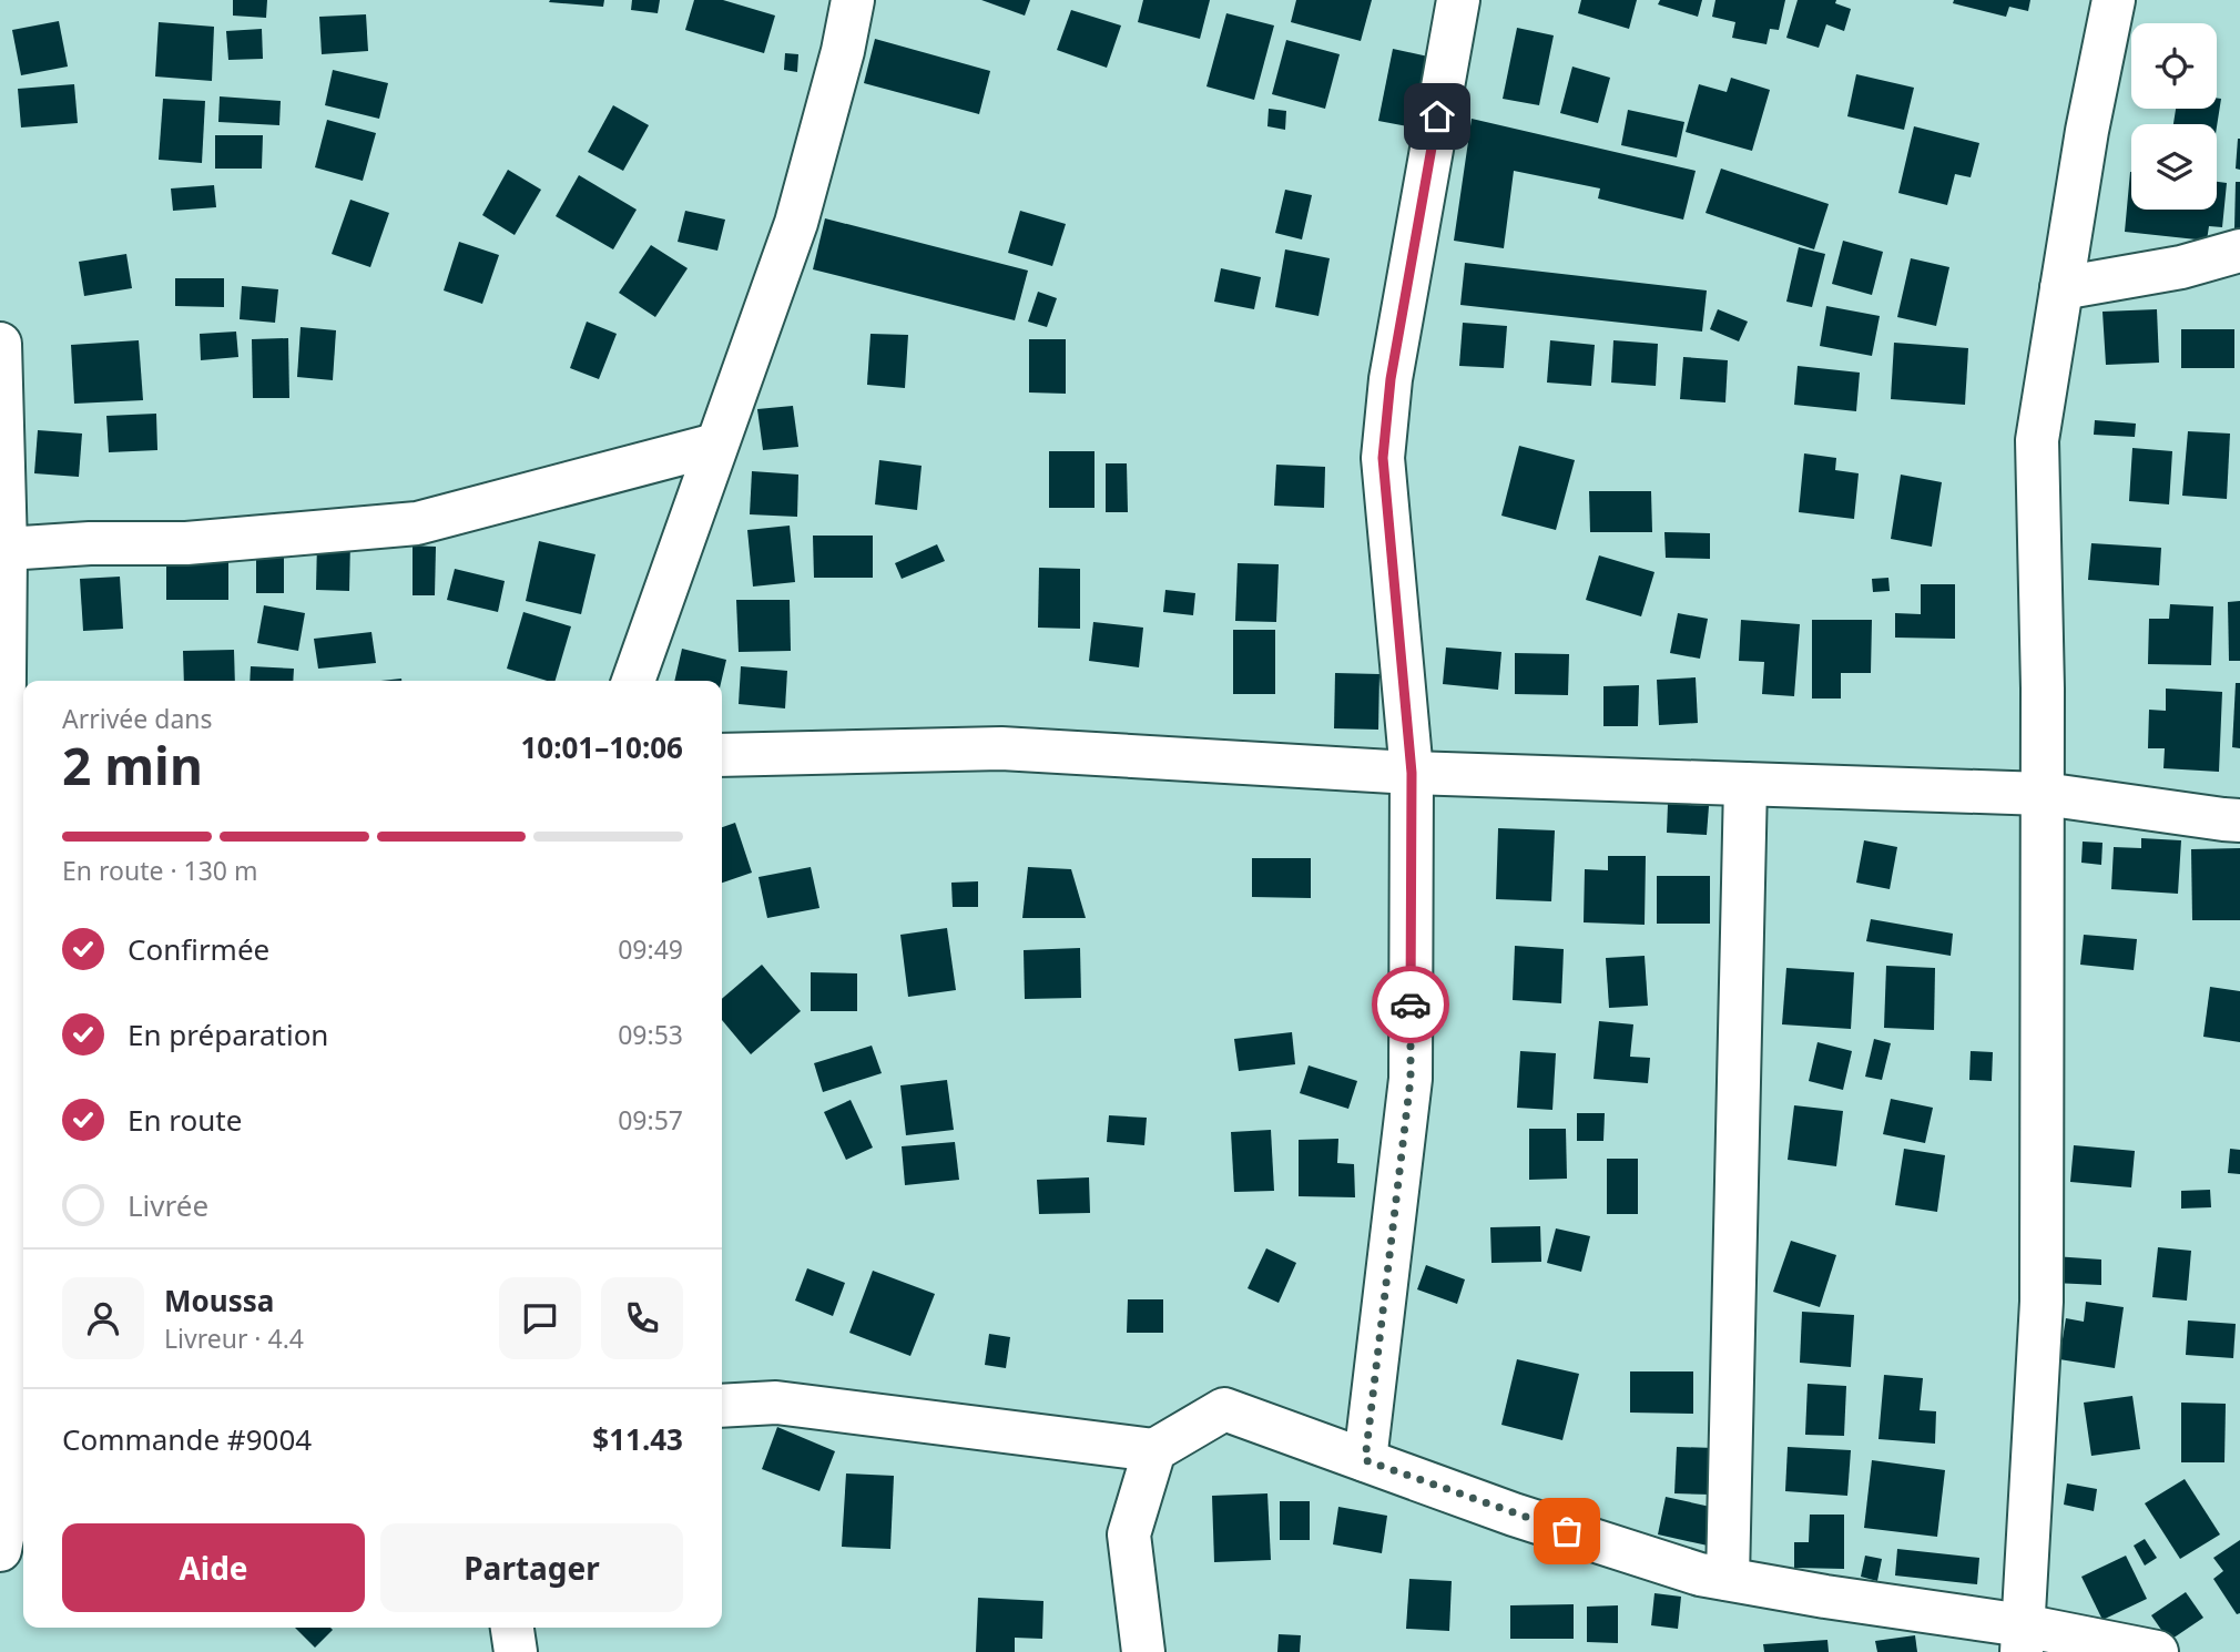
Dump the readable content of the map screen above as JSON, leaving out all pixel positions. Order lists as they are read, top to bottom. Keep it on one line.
{"page":{"heading":["2 min","Arrivée dans","10:01–10:06"],"panel":["Moussa","Livreur · 4.4","Commande #9004","$11.43"],"bar":"En route · 130 m","list":[["Confirmée","09:49"],["En préparation","09:53"],["En route","09:57"],"Livrée"],"buttons":["Aide","Partager"]}}
